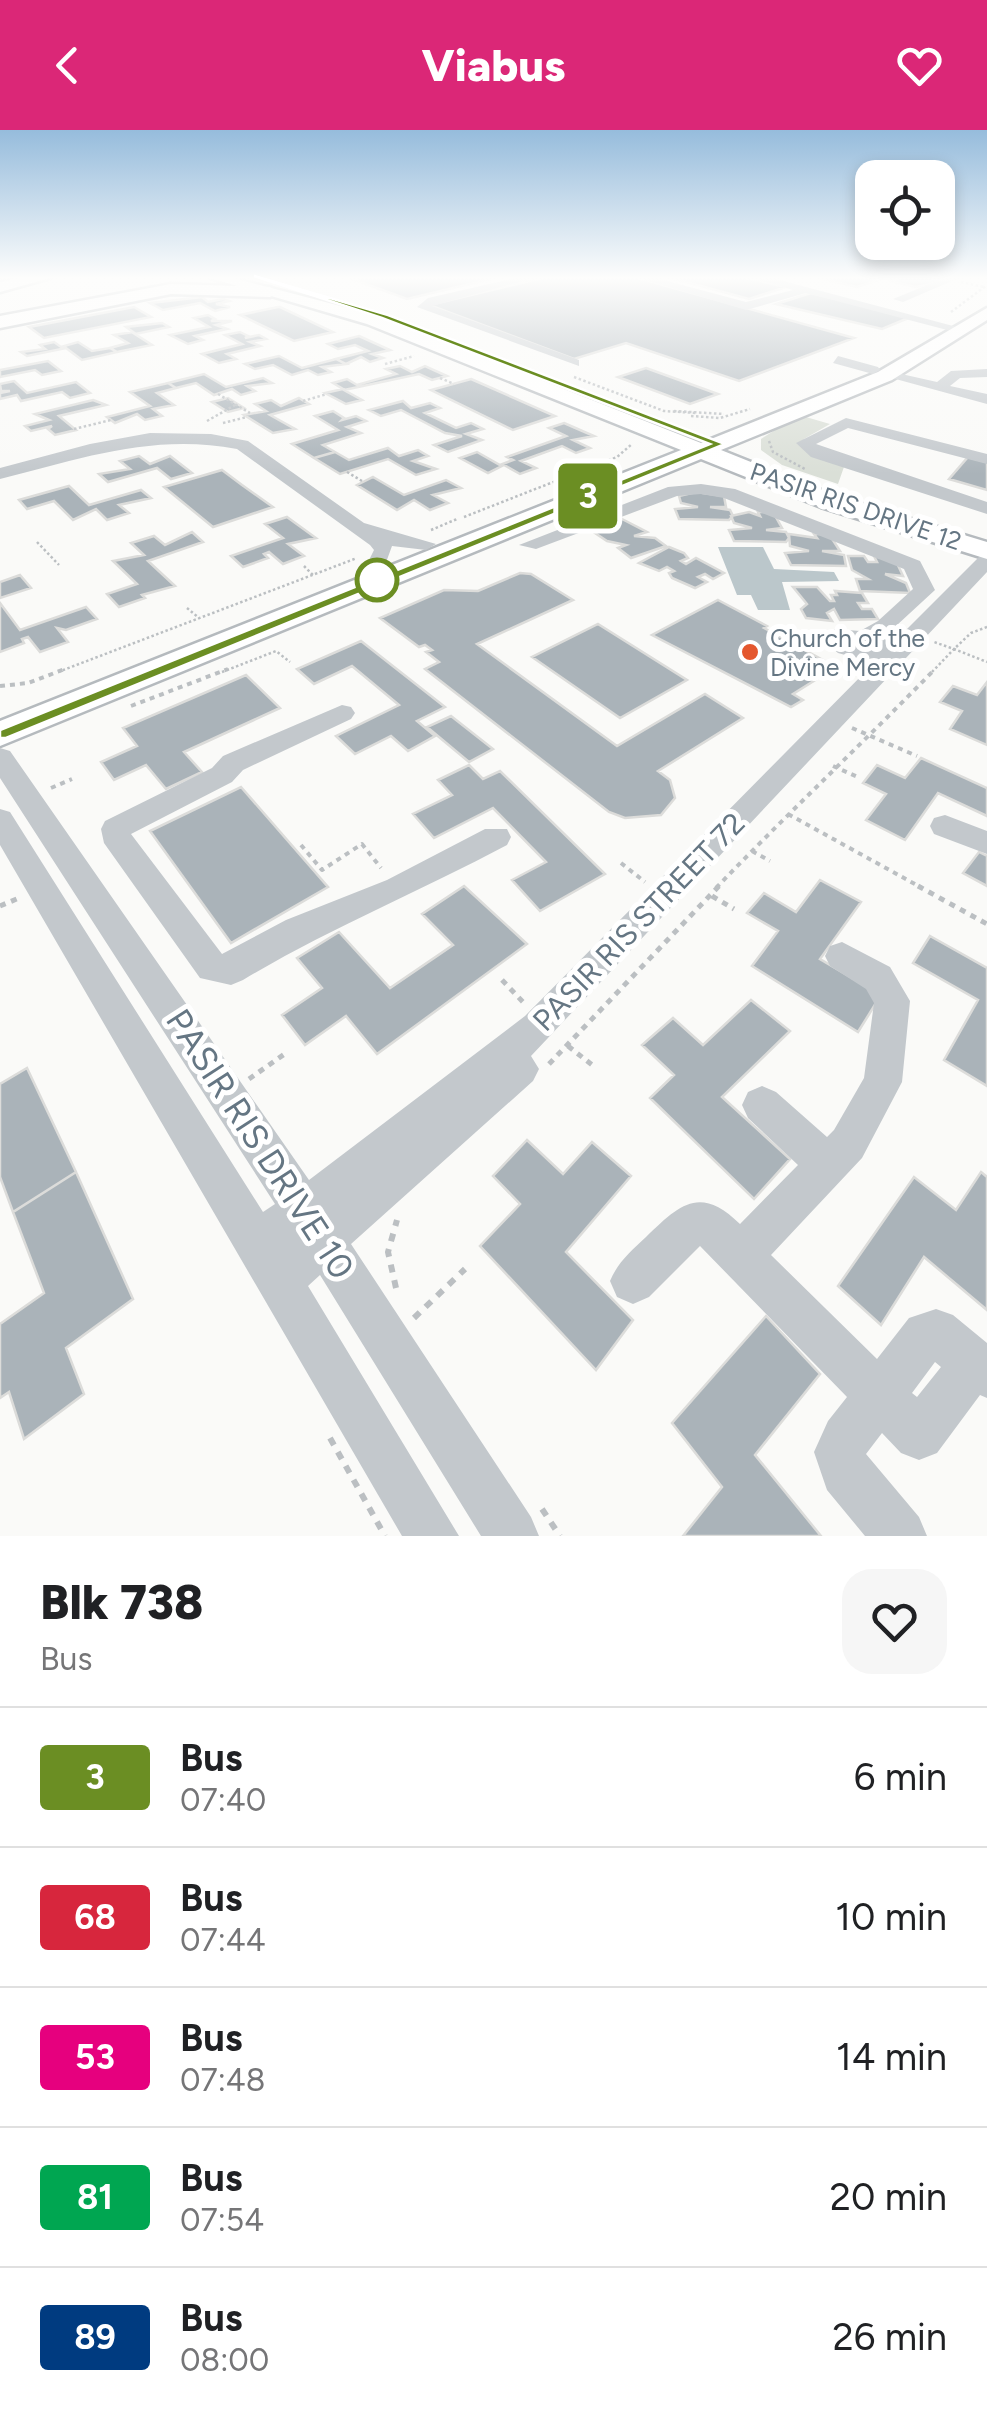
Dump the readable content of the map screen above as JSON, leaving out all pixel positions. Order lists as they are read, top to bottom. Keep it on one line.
{"streets":{"main road":["PASIR RIS DRIVE 12"],"street":["PASIR RIS STREET 72","PASIR RIS DRIVE 10"]},"crossings":[["PASIR RIS STREET 72","PASIR RIS DRIVE 10"]],"places":["Church of the Divine Mercy"],"lines":["bus line 3"],"page":{"header":"Viabus","on_map":"3","heading":["Blk 738","Bus"],"list":[{"mark":"3","name":"Bus","note":"07:40","value":"6 min"},{"mark":"68","name":"Bus","note":"07:44","value":"10 min"},{"mark":"53","name":"Bus","note":"07:48","value":"14 min"},{"mark":"81","name":"Bus","note":"07:54","value":"20 min"},{"mark":"89","name":"Bus","note":"08:00","value":"26 min"}]}}
